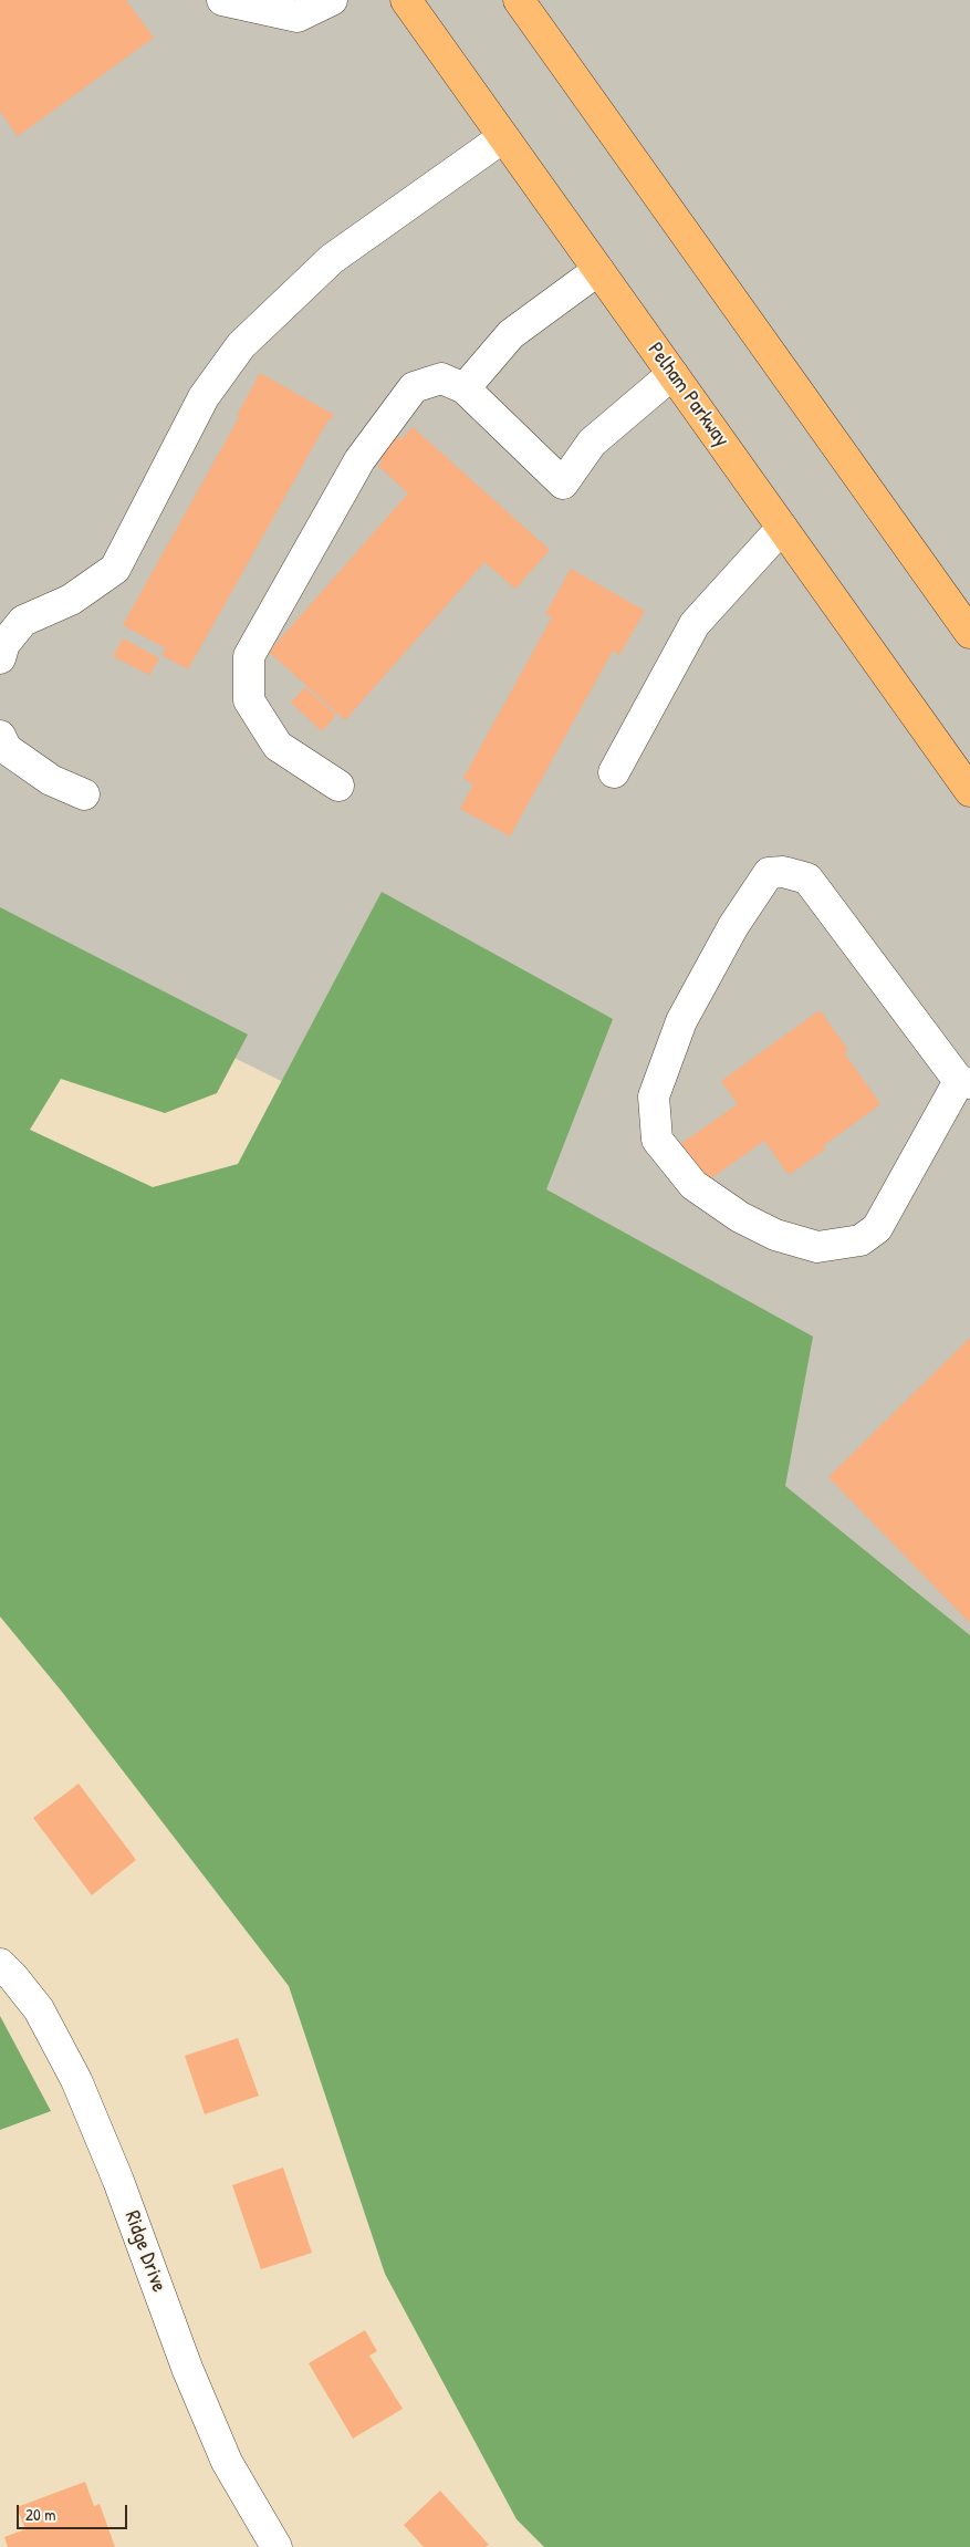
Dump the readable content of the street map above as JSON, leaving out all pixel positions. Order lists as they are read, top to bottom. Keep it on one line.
{"streets":{"main road":["Pelham Parkway"],"street":["Ridge Drive"]},"scale_bar":"20 m"}
